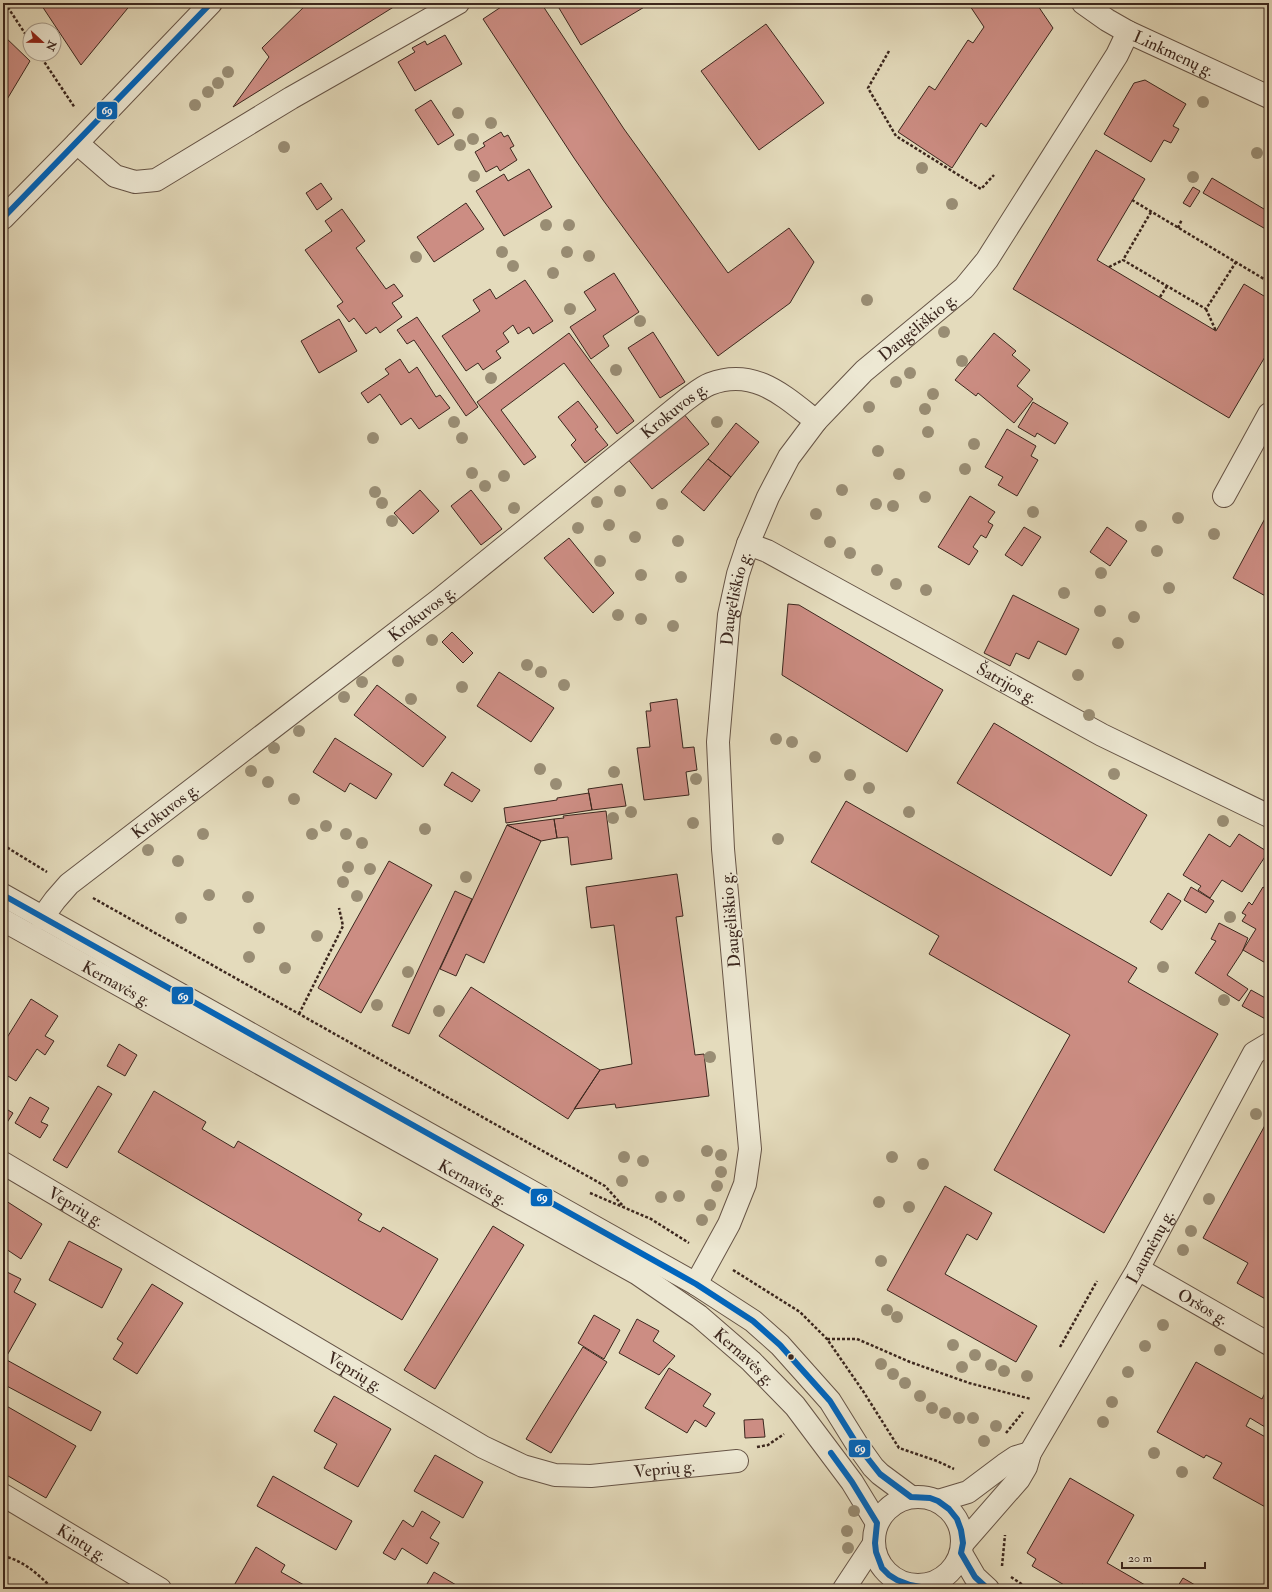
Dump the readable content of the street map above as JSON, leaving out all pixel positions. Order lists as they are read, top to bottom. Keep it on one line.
{"streets":{"street":["Linkmenų g.","Daugėliškio g.","Krokuvos g.","Šatrijos g.","Kernavės g.","Veprių g.","Laumėnų g.","Oršos g.","Kintų g."]},"crossings":[["Linkmenų g.","Daugėliškio g."],["Daugėliškio g.","Krokuvos g."],["Daugėliškio g.","Šatrijos g."],["Daugėliškio g.","Kernavės g."],["Krokuvos g.","Kernavės g."],["Kernavės g.","Laumėnų g."],["Laumėnų g.","Oršos g."]],"lines":["transit line 69"],"scale_bar":"20 m","north":"right"}
